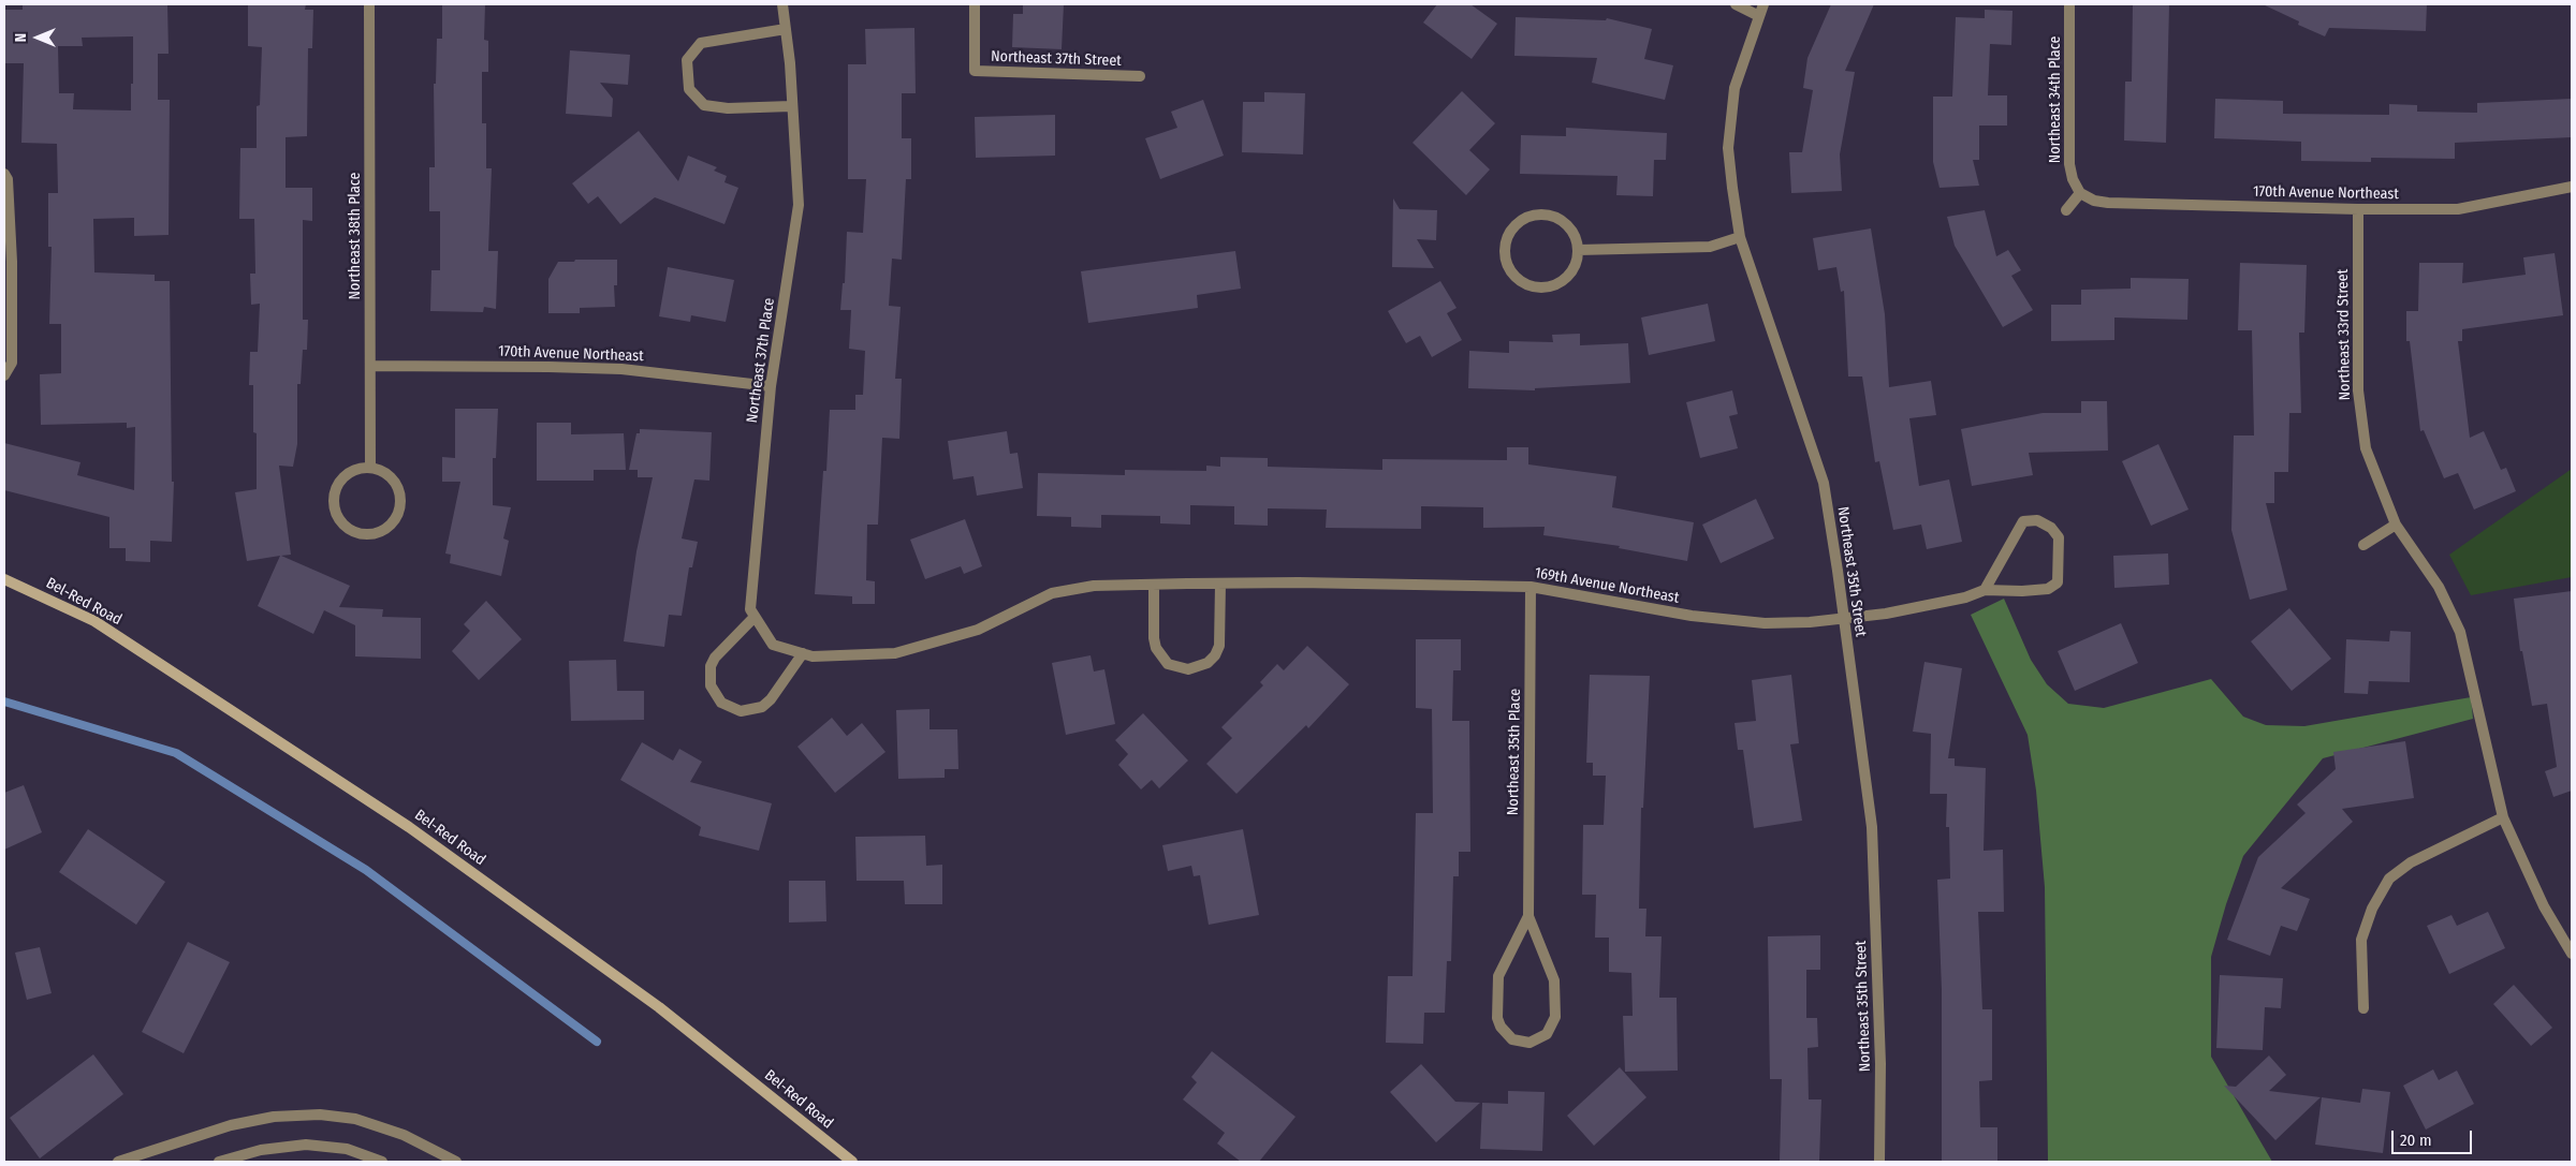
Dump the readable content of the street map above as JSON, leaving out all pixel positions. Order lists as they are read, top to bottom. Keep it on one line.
{"streets":{"main road":["Bel-Red Road"],"street":["Northeast 37th Street","Northeast 34th Place","170th Avenue Northeast","Northeast 38th Place","Northeast 33rd Street","Northeast 37th Place","Northeast 35th Street","169th Avenue Northeast","Northeast 35th Place"]},"crossings":[["Northeast 34th Place","170th Avenue Northeast"],["170th Avenue Northeast","Northeast 38th Place"],["170th Avenue Northeast","Northeast 33rd Street"],["170th Avenue Northeast","Northeast 37th Place"],["Northeast 37th Place","169th Avenue Northeast"],["Northeast 35th Street","169th Avenue Northeast"],["169th Avenue Northeast","Northeast 35th Place"]],"scale_bar":"20 m","north":"left"}
